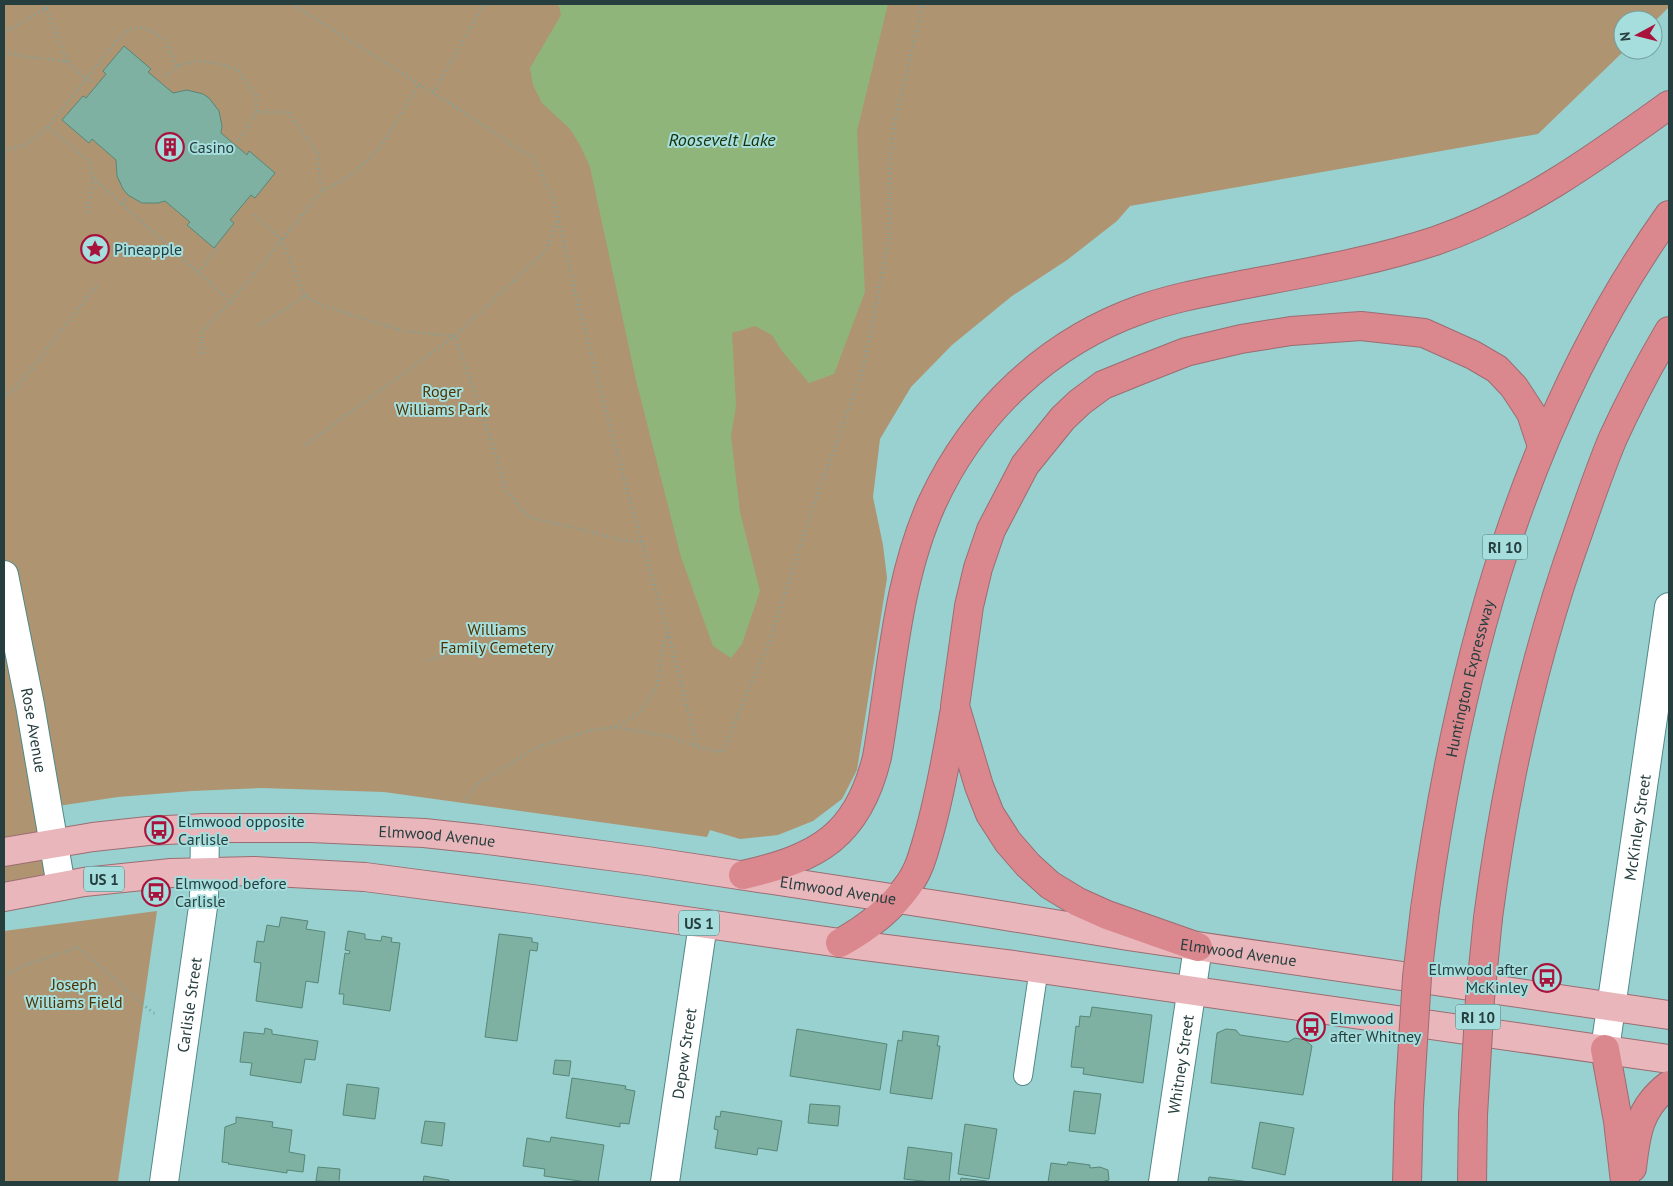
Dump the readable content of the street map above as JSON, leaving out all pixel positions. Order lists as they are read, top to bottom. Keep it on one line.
{"streets":{"highway":["RI 10","Huntington Expressway"],"main road":["Elmwood Avenue","US 1"],"street":["Rose Avenue","McKinley Street","Carlisle Street","Depew Street","Whitney Street"]},"crossings":[["Rose Avenue","Elmwood Avenue"],["Rose Avenue","US 1"],["McKinley Street","Elmwood Avenue"],["McKinley Street","US 1"],["Elmwood Avenue","Carlisle Street"],["Elmwood Avenue","Whitney Street"],["US 1","Carlisle Street"],["US 1","Depew Street"],["US 1","Whitney Street"]],"water":["Roosevelt Lake"],"parks":["Roger Williams Park","Williams Family Cemetery","Joseph Williams Field"],"places":{"building":["Casino"],"place":["Pineapple"],"bus stop":["Elmwood opposite Carlisle","Elmwood before Carlisle","Elmwood after McKinley","Elmwood after Whitney"]},"north":"left"}
